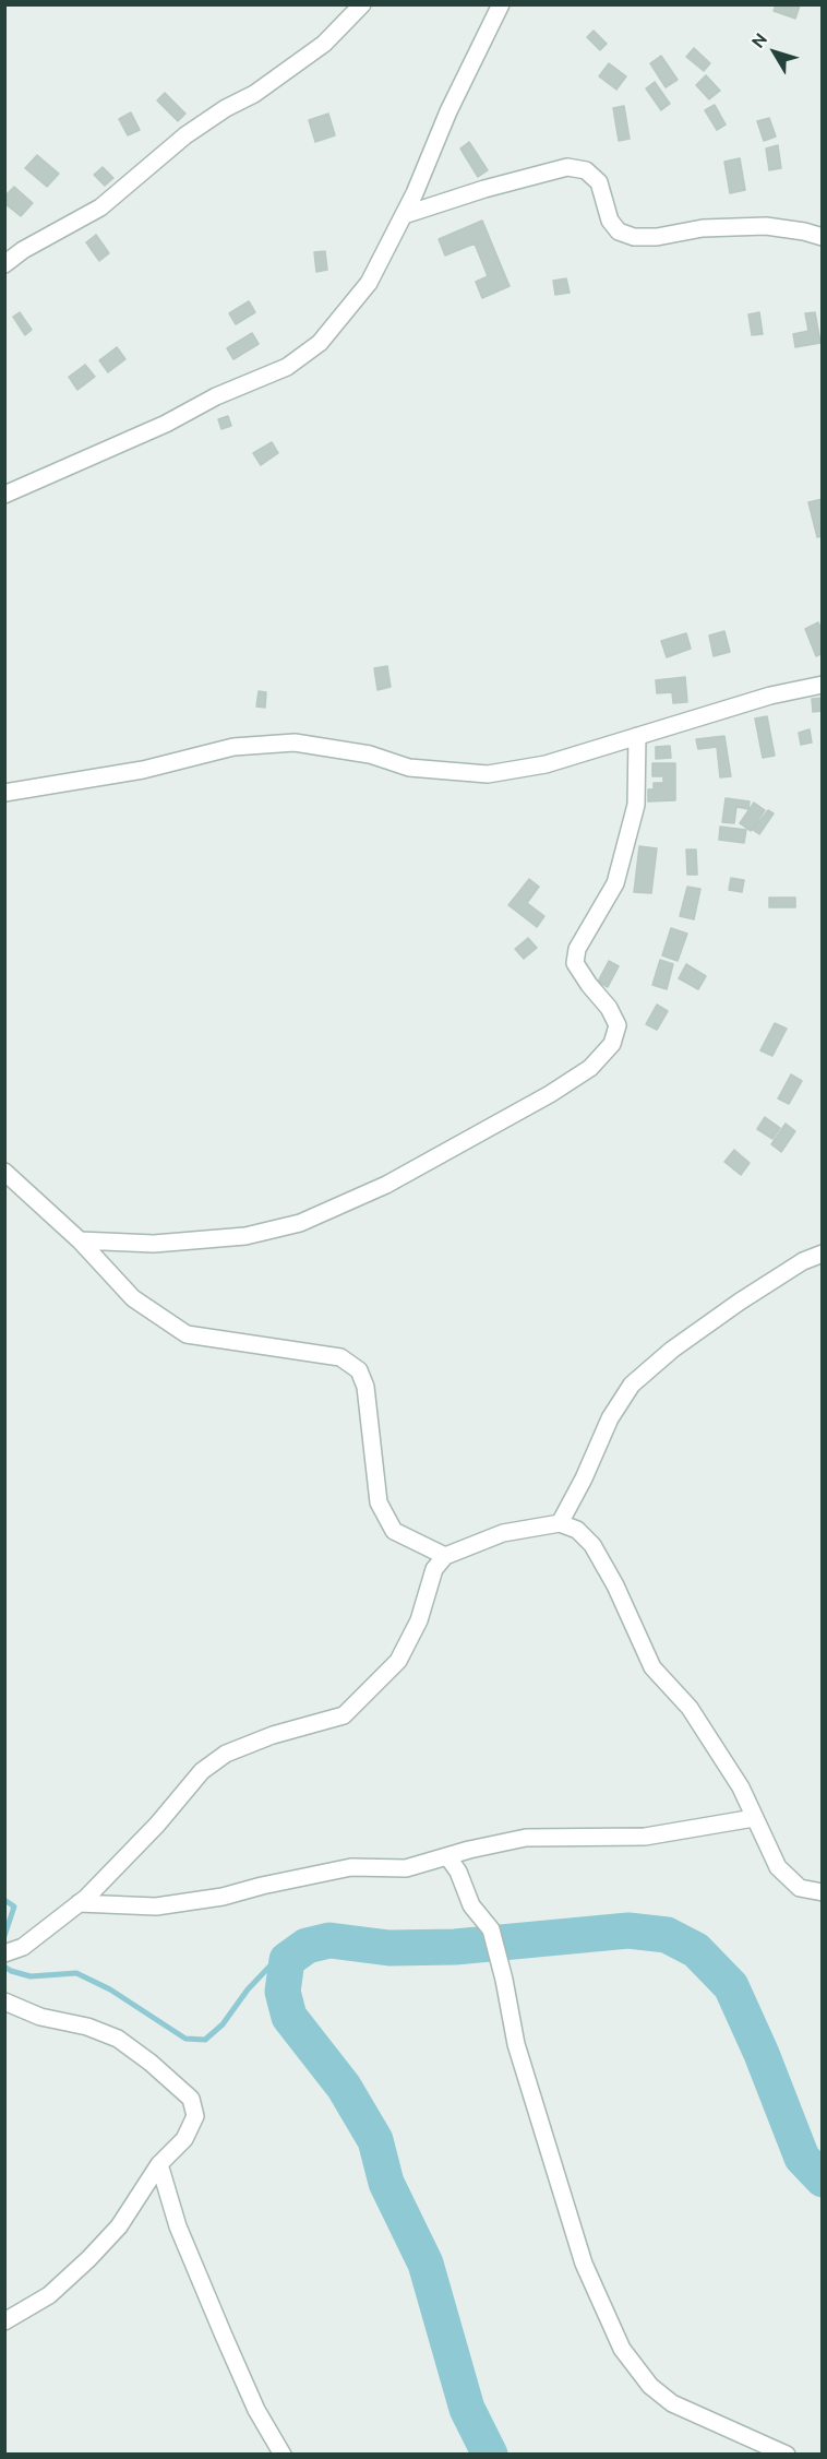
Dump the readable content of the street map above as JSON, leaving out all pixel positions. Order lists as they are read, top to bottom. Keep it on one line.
{"north":"top left"}
